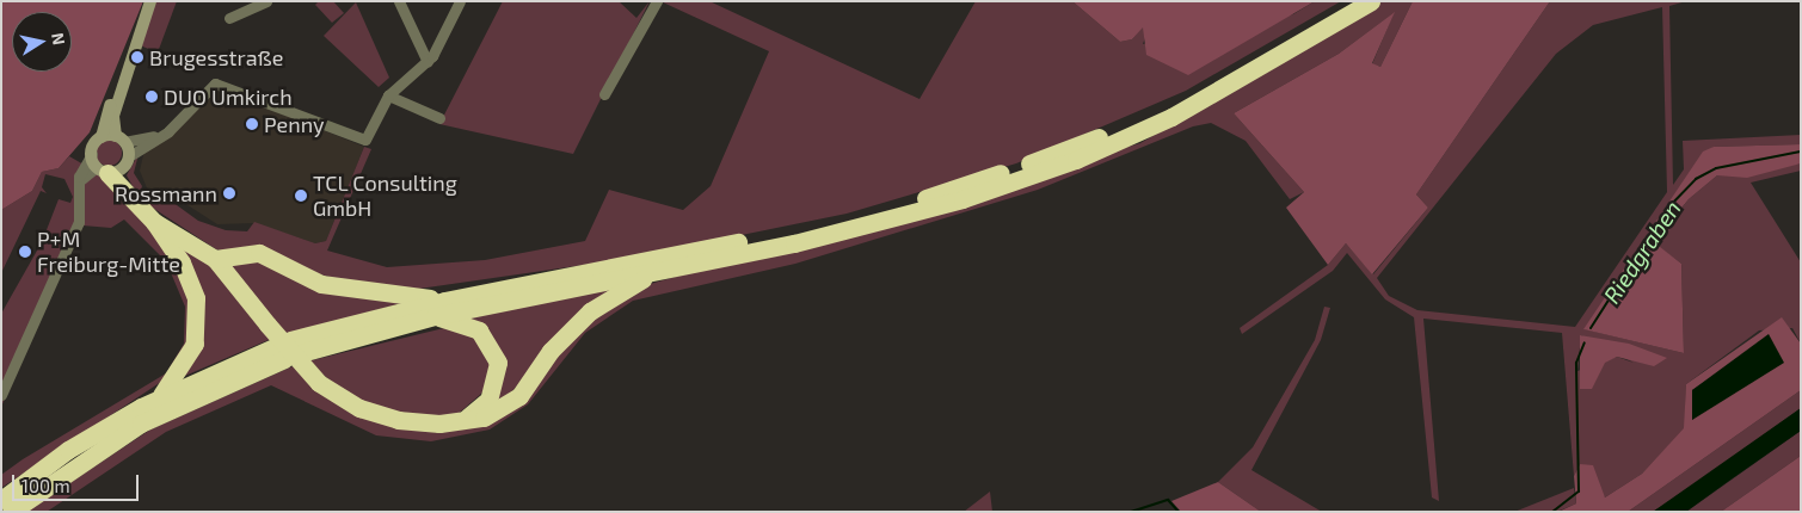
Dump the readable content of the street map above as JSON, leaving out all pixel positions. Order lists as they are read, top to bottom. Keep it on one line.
{"water":["Riedgraben"],"places":["Brugesstraße","DUO Umkirch","Penny","Rossmann","TCL Consulting GmbH","P+M Freiburg-Mitte"],"scale_bar":"100 m","north":"right"}
